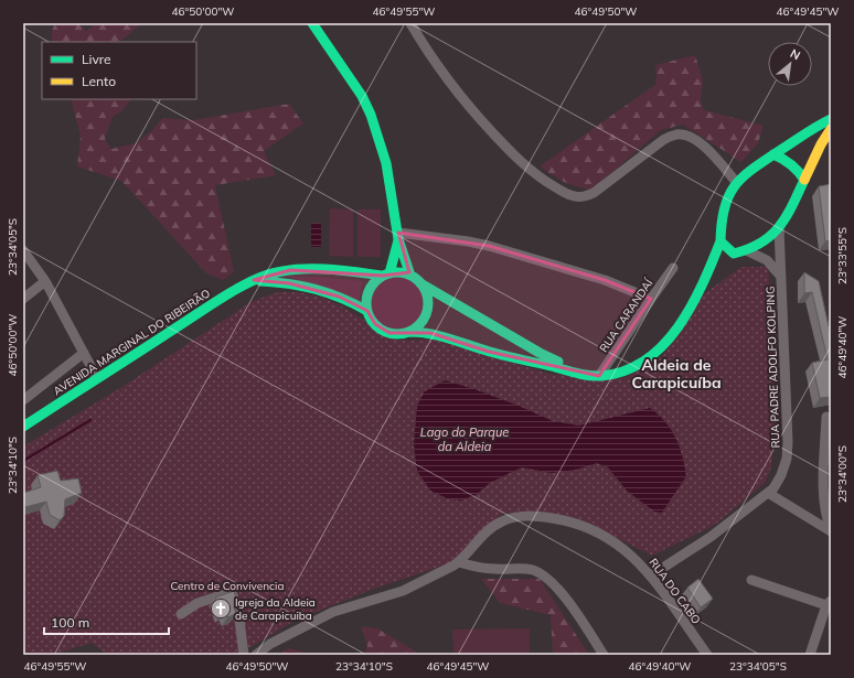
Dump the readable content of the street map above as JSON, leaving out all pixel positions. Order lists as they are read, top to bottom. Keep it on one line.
{"streets":{"main road":["AVENIDA MARGINAL DO RIBEIRÃO"],"street":["RUA CARANDAÍ","RUA PADRE ADOLFO KOLPING","RUA DO CABO"]},"crossings":[["RUA PADRE ADOLFO KOLPING","RUA DO CABO"]],"districts":["Aldeia de Carapicuíba"],"water":["Lago do Parque da Aldeia"],"parks":["Centro de Convivencia"],"places":{"church":["Igreja da Aldeia de Carapicuiba"]},"legend":["Livre","Lento"],"scale_bar":"100 m","north":"top right","coordinates":["46°50'00\"W","46°49'55\"W","46°49'50\"W","46°49'45\"W","23°34'05\"S","23°33'55\"S","46°49'40\"W","23°34'10\"S","23°34'00\"S"]}
